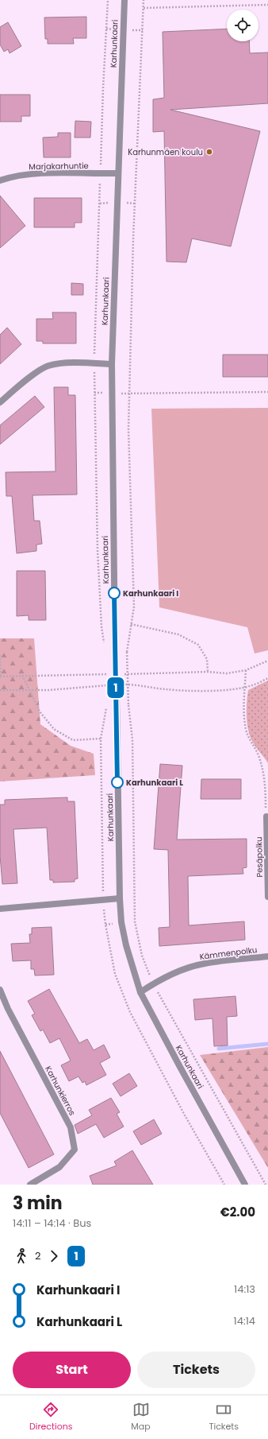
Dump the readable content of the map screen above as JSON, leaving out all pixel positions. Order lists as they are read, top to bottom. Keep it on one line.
{"streets":{"street":["Karhunkaari","Marjakarhuntie","Pesäpolku","Kämmenpolku","Karhunkierros"]},"crossings":[["Karhunkaari","Marjakarhuntie"],["Karhunkaari","Kämmenpolku"]],"places":["Karhunmäen koulu","Karhunkaari I","Karhunkaari L"],"lines":["bus line 1"],"page":{"on_map":"1","heading":["3 min","14:11 – 14:14 · Bus","€2.00"],"legs":["2","1"],"list":[{"name":"Karhunkaari I","value":"14:13"},{"name":"Karhunkaari L","value":"14:14"}],"buttons":["Start","Tickets"],"tabs":["Directions","Map","Tickets"]}}
